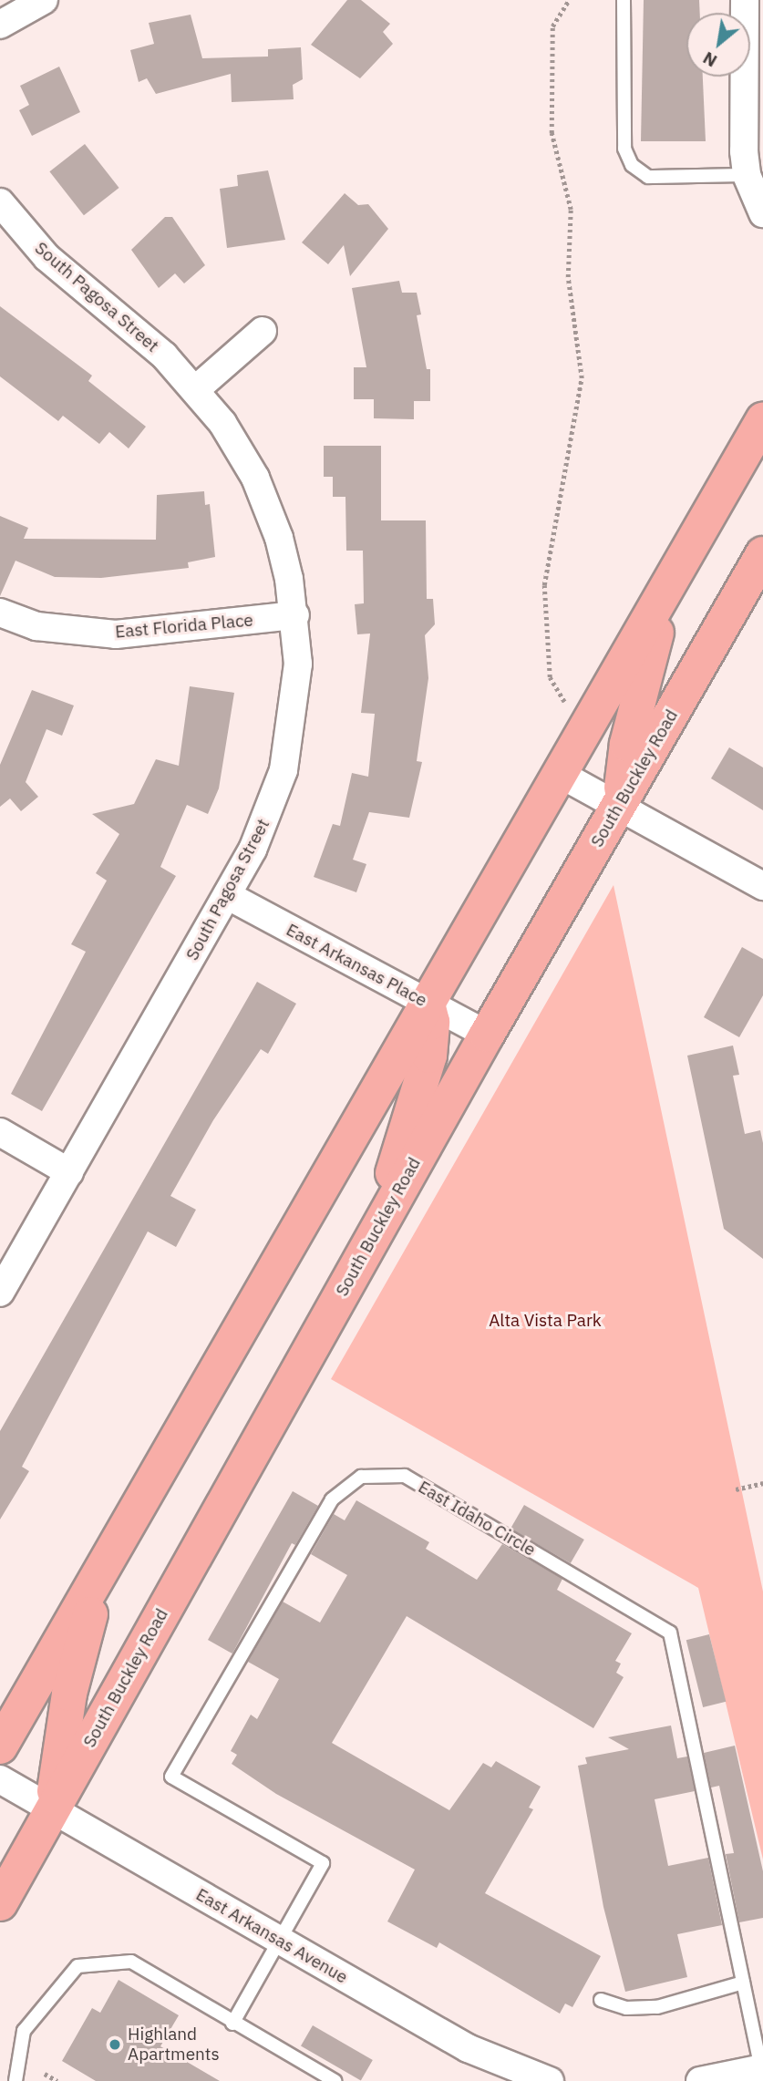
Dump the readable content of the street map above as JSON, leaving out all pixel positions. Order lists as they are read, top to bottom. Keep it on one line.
{"streets":{"main road":["South Buckley Road"],"street":["South Pagosa Street","East Florida Place","East Arkansas Place","East Arkansas Avenue"],"lane":["East Idaho Circle"]},"crossings":[["South Pagosa Street","East Florida Place"],["South Pagosa Street","East Arkansas Place"],["South Buckley Road","East Arkansas Place"],["South Buckley Road","East Arkansas Avenue"],["East Idaho Circle","East Arkansas Avenue"]],"parks":["Alta Vista Park"],"places":["Highland Apartments"],"north":"bottom left"}
